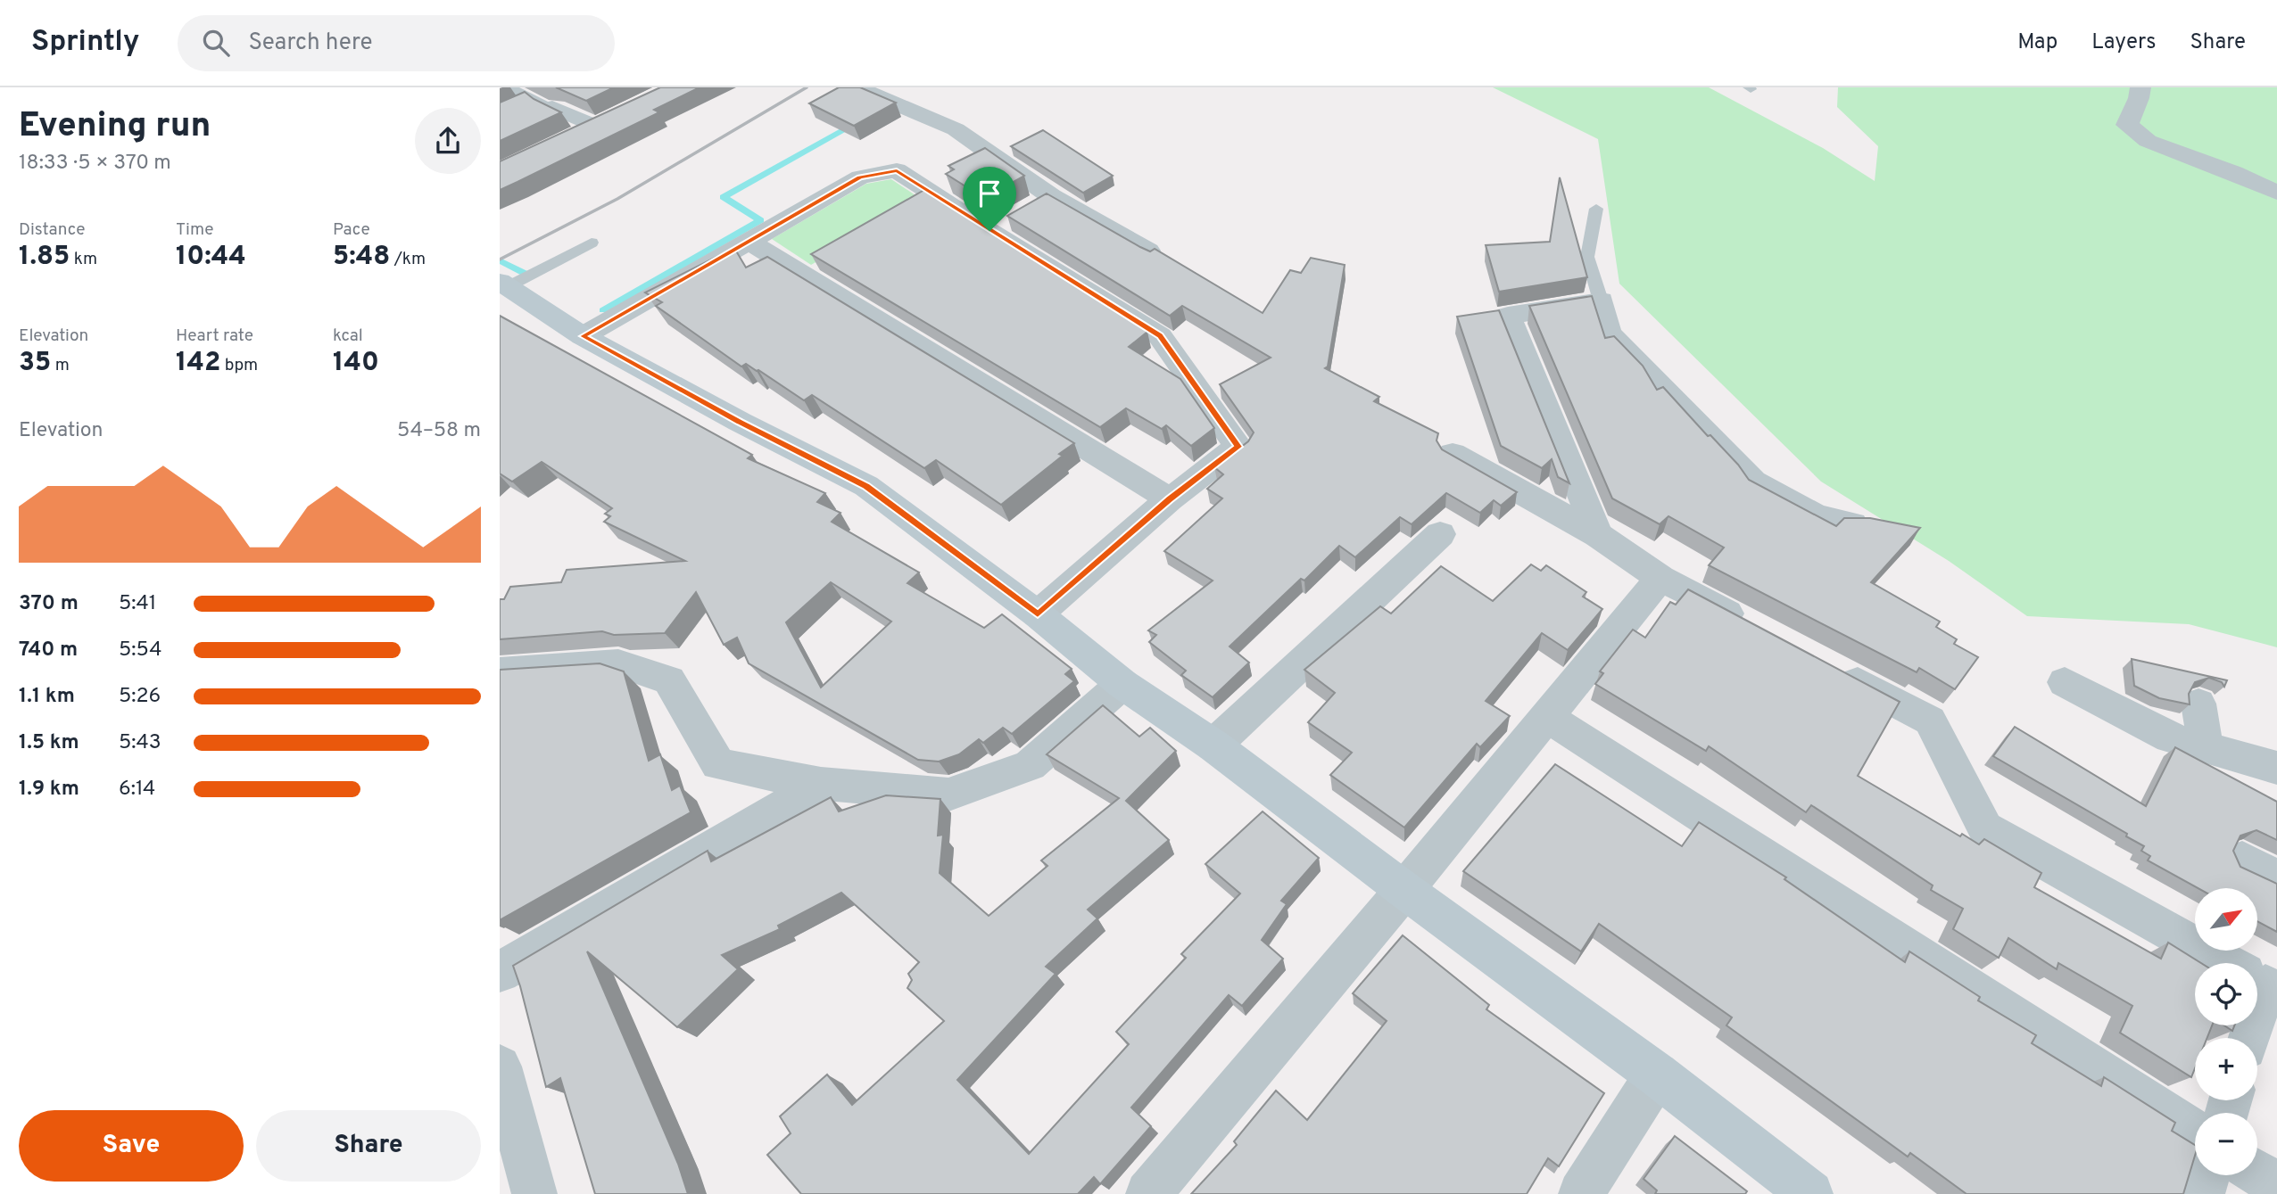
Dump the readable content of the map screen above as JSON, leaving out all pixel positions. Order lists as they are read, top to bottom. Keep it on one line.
{"north":"top right","page":{"header":"Sprintly","search":"Search here","nav":["Map","Layers","Share"],"heading":["Evening run","18:33 · 5 × 370 m"],"stats":[["Distance","1.85 km"],["Time","10:44"],["Pace","5:48 /km"],["Elevation","35 m"],["Heart rate","142 bpm"],["kcal","140"]],"chart":["Elevation","54–58 m"],"list":[{"name":"370 m","note":"5:41"},{"name":"740 m","note":"5:54"},{"name":"1.1 km","note":"5:26"},{"name":"1.5 km","note":"5:43"},{"name":"1.9 km","note":"6:14"}],"map_buttons":["+","−"],"buttons":["Save","Share"]}}
